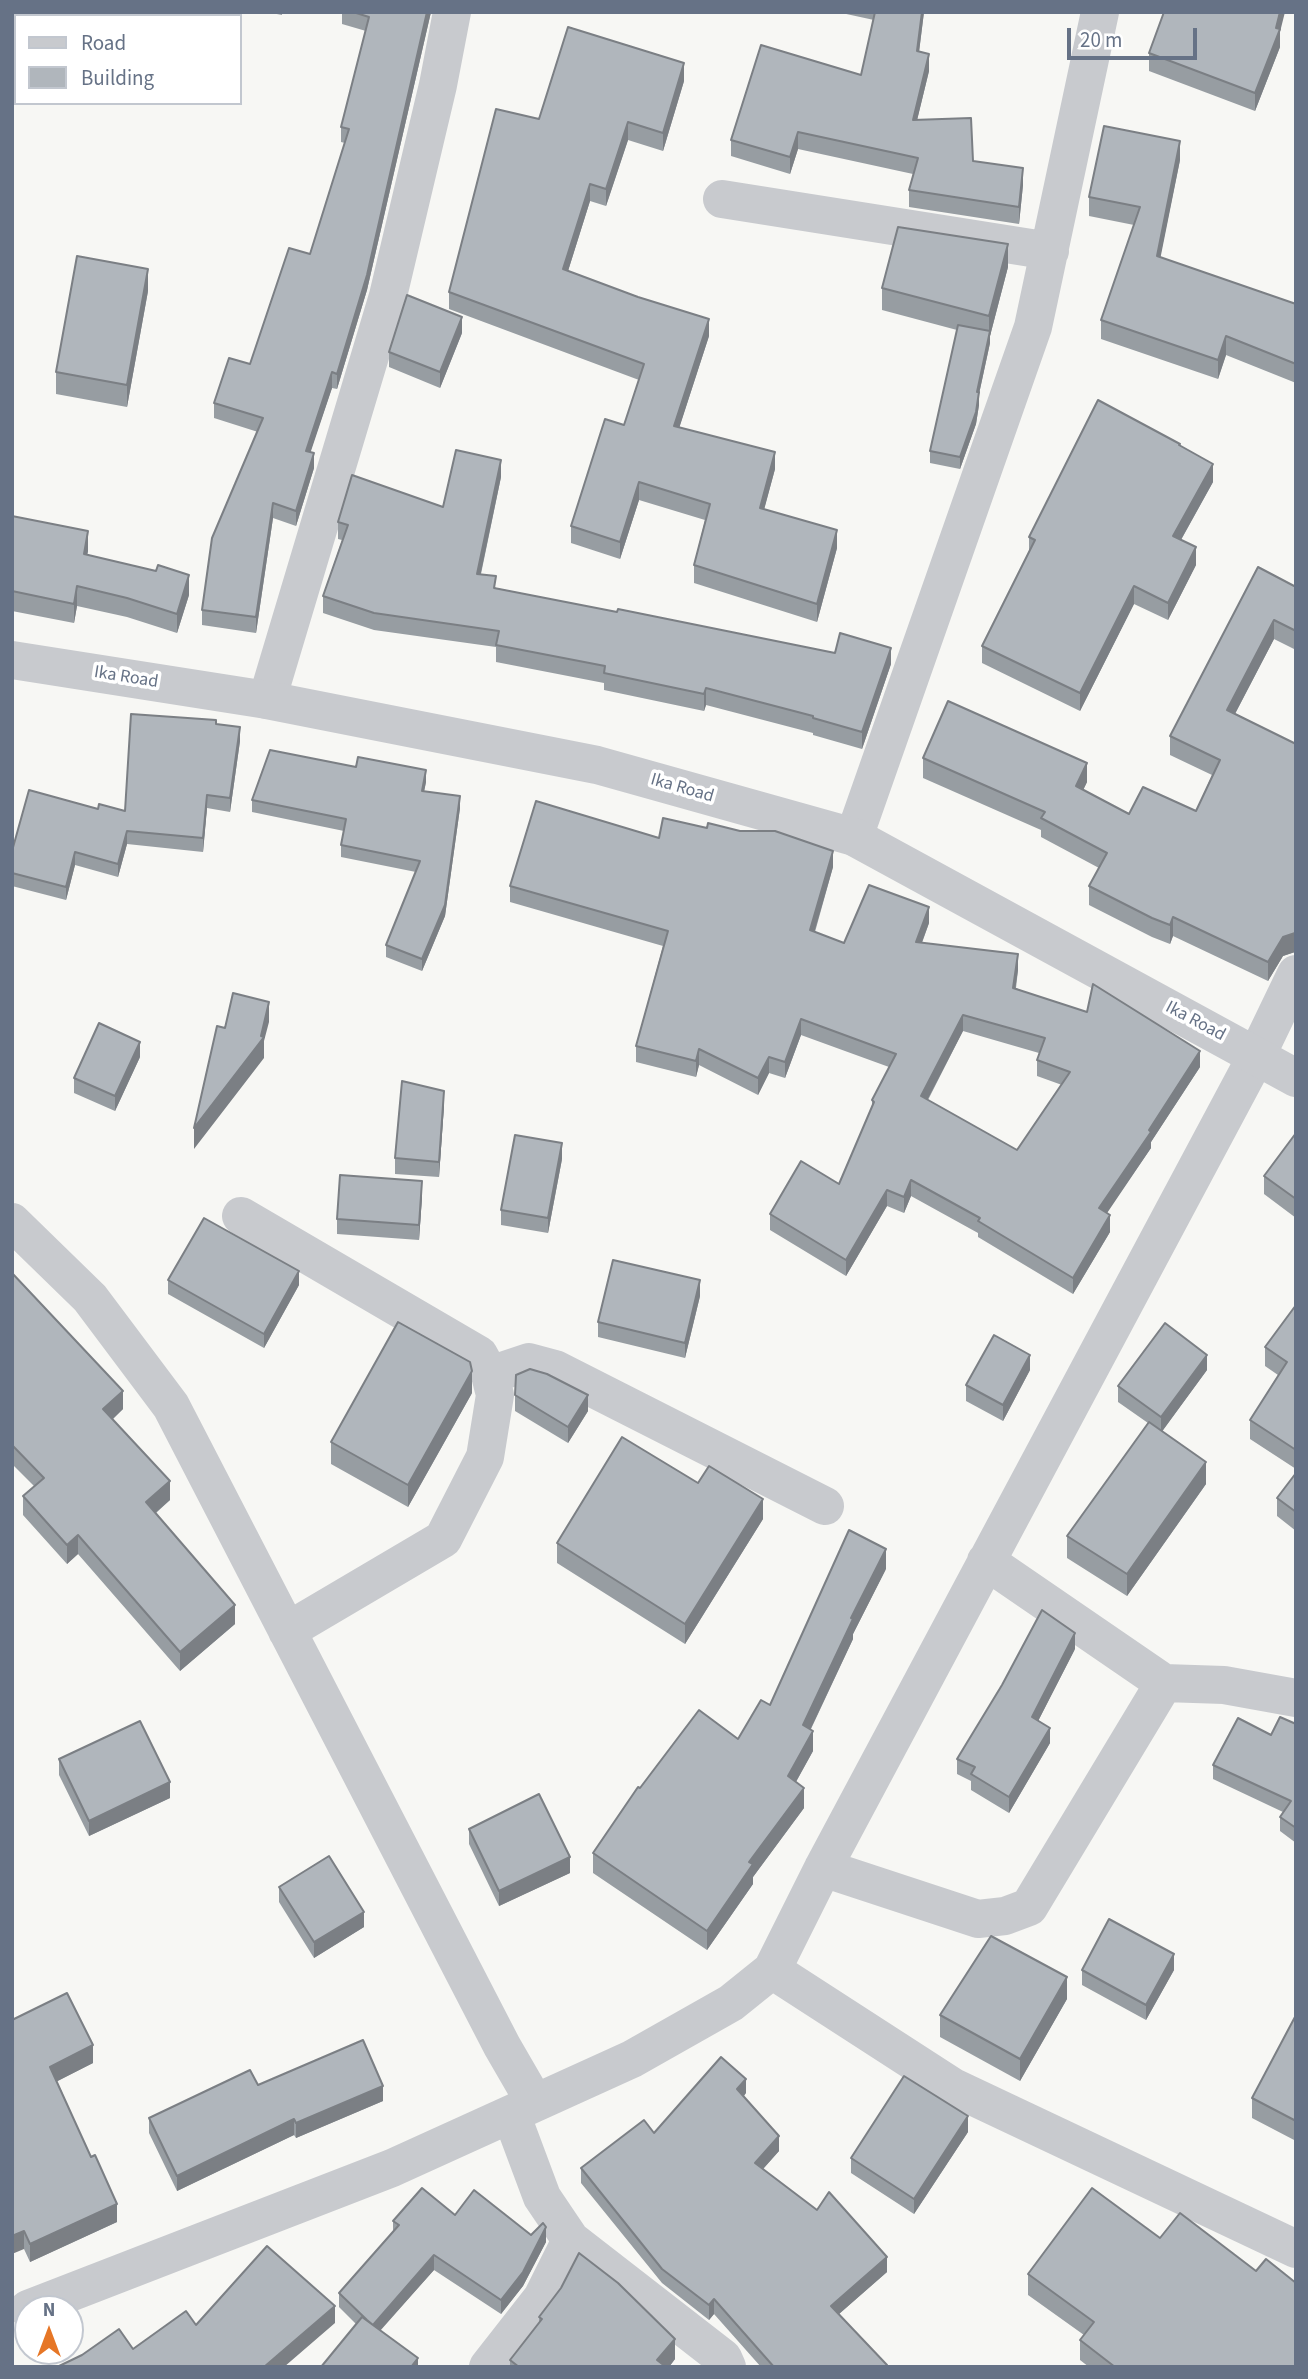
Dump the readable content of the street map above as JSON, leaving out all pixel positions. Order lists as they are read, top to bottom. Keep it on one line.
{"streets":{"street":["Ika Road"]},"legend":["Road","Building"],"scale_bar":"20 m","north":"top"}
